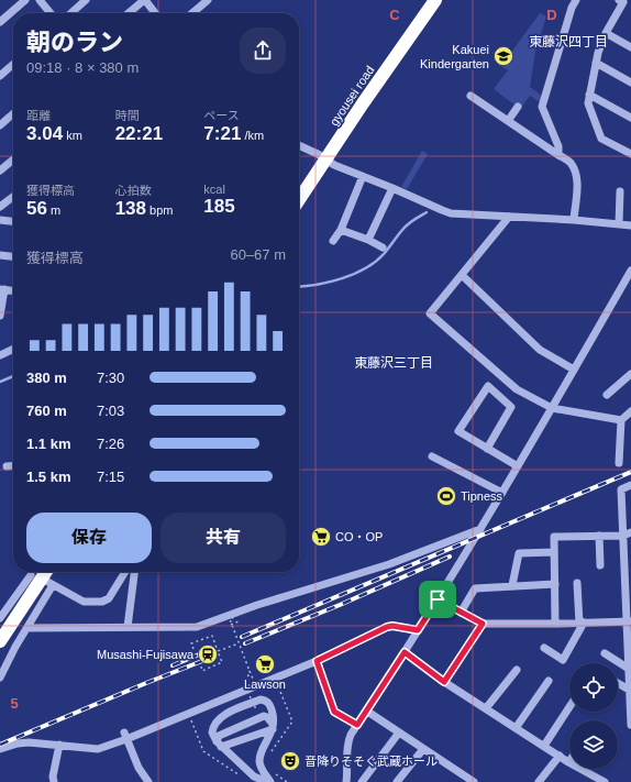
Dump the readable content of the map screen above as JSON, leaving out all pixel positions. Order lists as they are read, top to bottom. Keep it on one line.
{"streets":{"highway":["gyousei road"]},"districts":["東藤沢四丁目","東藤沢三丁目"],"places":{"school or university":["Kakuei Kindergarten"],"sports":["Tipness"],"supermarket":["CO・OP","Lawson"],"station":["Musashi-Fujisawa"],"theatre":["音降りそそぐ武蔵ホール"]},"page":{"heading":["朝のラン","09:18 · 8 × 380 m"],"stats":[["距離","3.04 km"],["時間","22:21"],["ペース","7:21 /km"],["獲得標高","56 m"],["心拍数","138 bpm"],["kcal","185"]],"chart":["獲得標高","60–67 m"],"list":[{"name":"380 m","note":"7:30"},{"name":"760 m","note":"7:03"},{"name":"1.1 km","note":"7:26"},{"name":"1.5 km","note":"7:15"}],"buttons":["保存","共有"]},"grid":{"columns":["C","D"],"rows":["5"]}}
